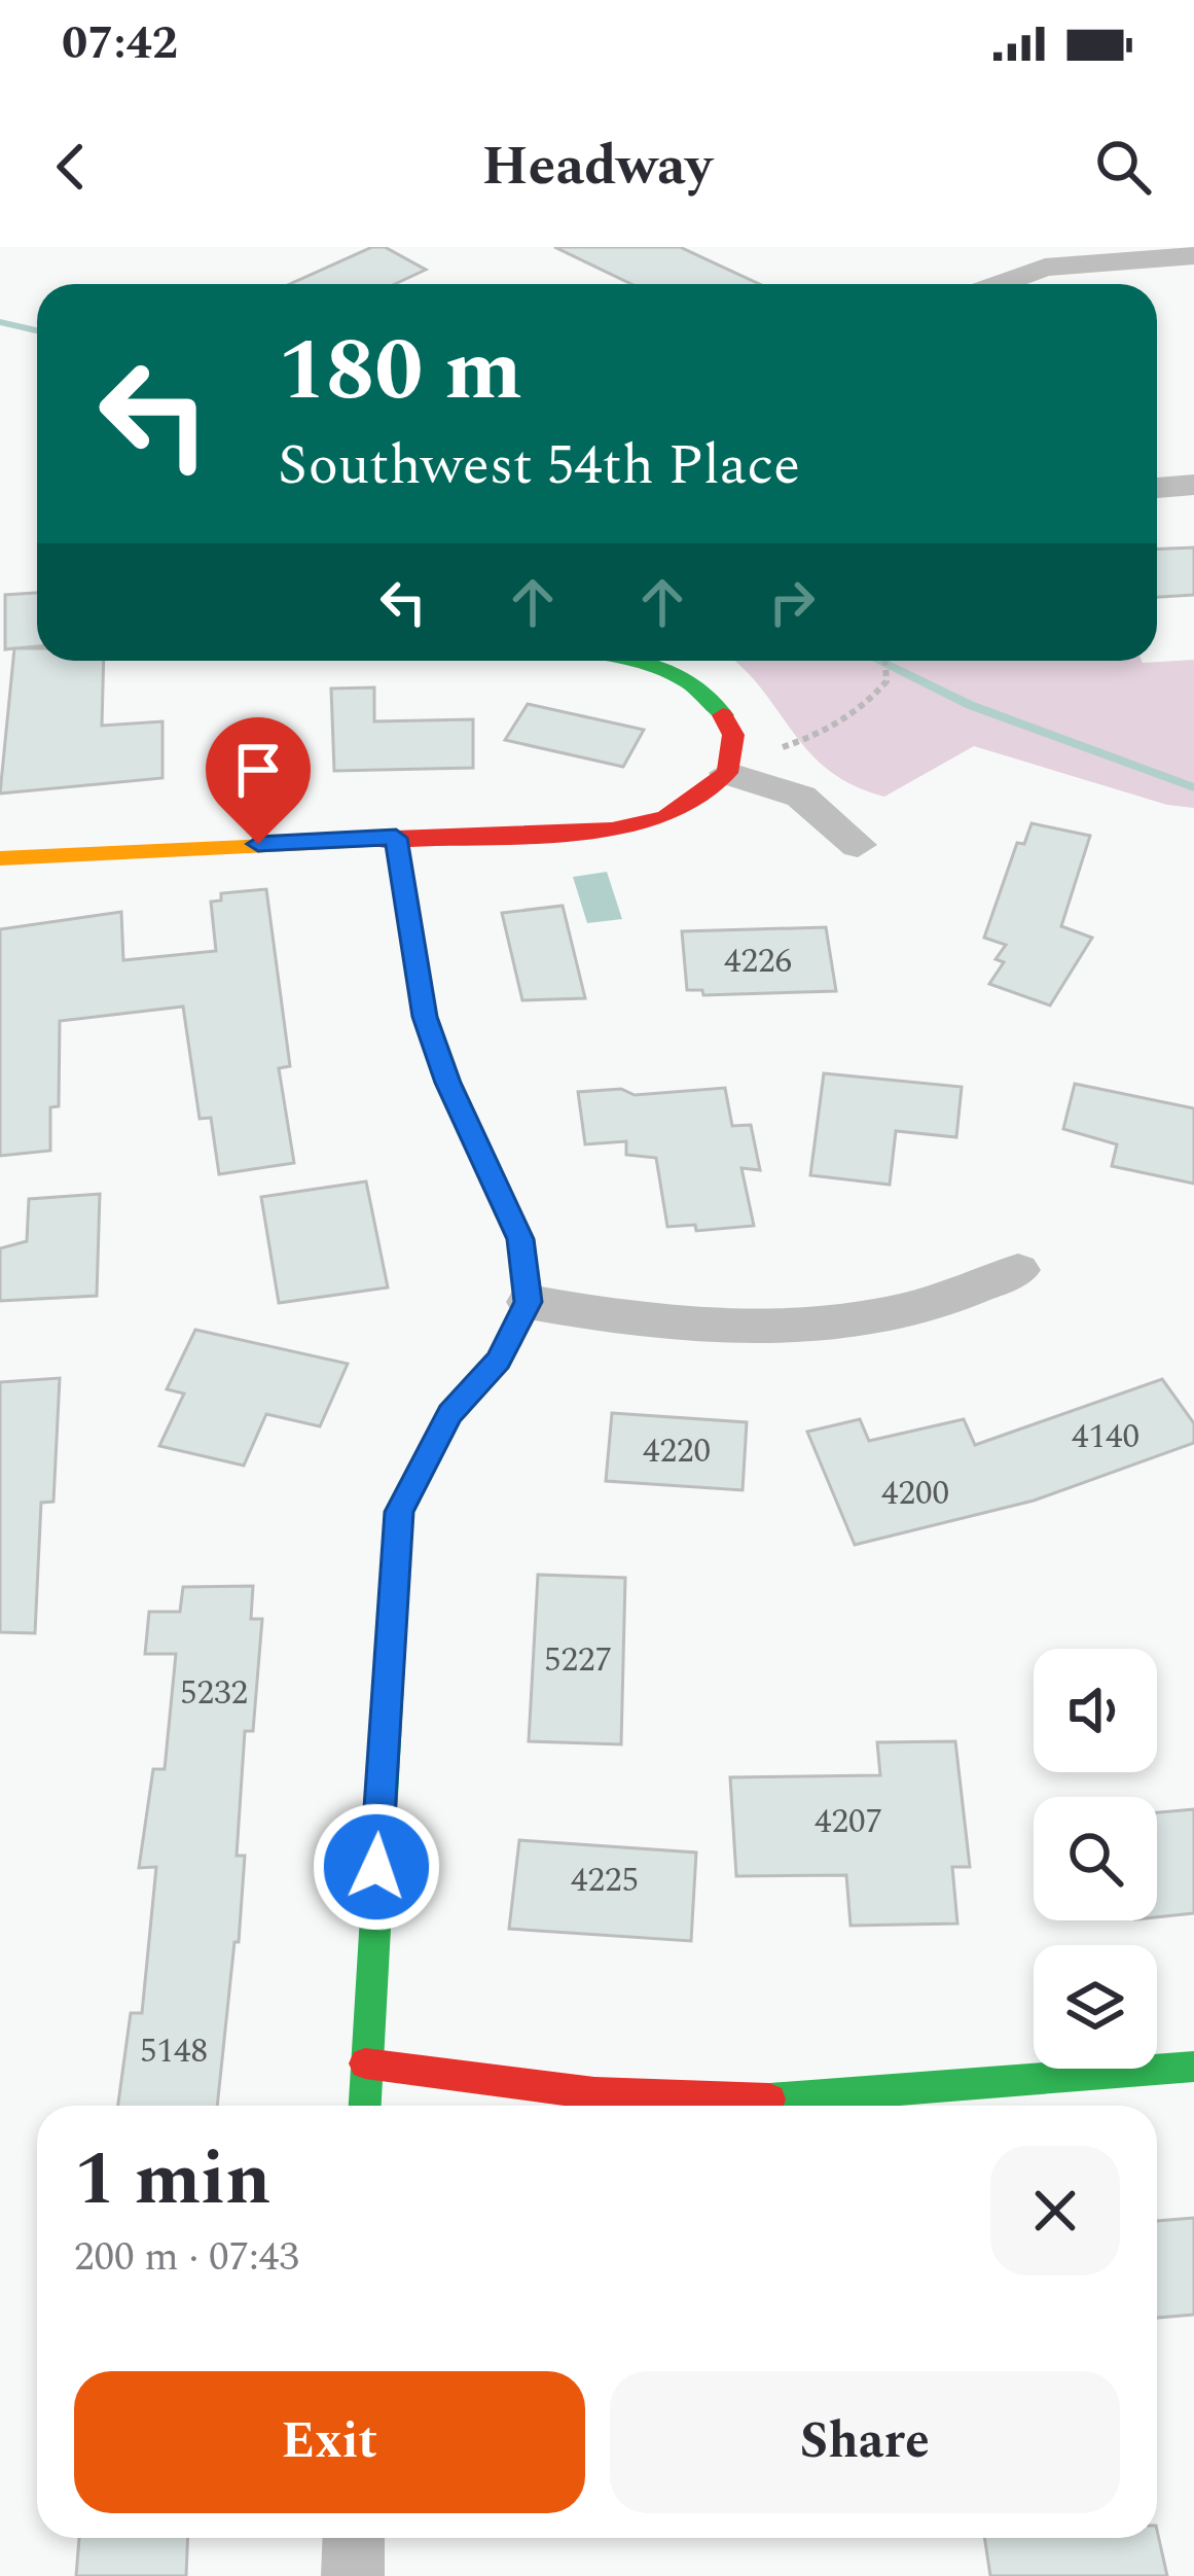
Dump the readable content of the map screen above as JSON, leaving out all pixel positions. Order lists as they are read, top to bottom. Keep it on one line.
{"house_numbers":["4226","4140","4220","4200","5227","5232","4207","4225","5148"],"page":{"status":"07:42","header":"Headway","turn":["180 m","Southwest 54th Place"],"heading":["1 min","200 m · 07:43"],"buttons":["Exit","Share"]}}
